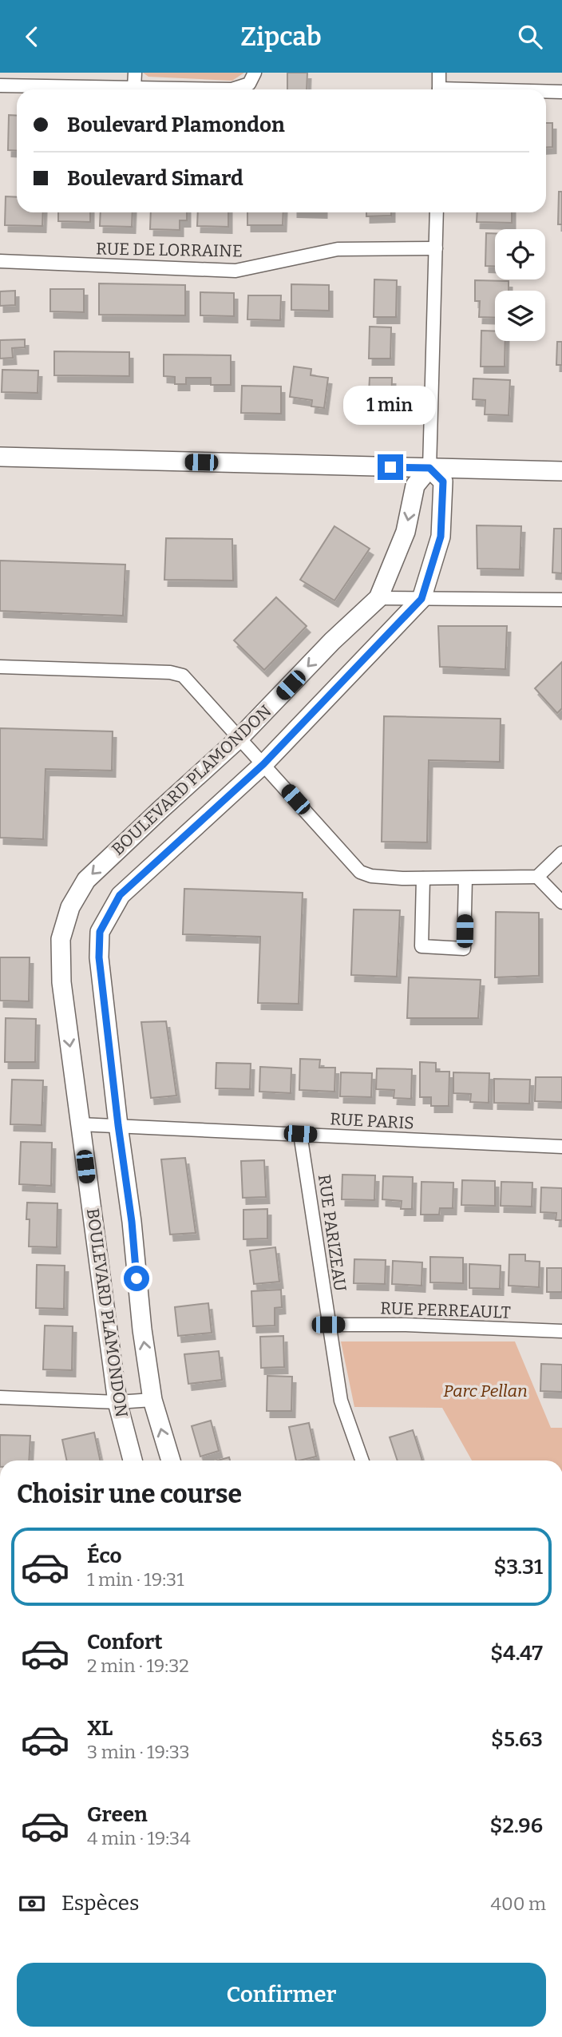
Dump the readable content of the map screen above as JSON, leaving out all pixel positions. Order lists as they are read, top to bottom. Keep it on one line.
{"streets":{"street":["RUE DE LORRAINE","BOULEVARD PLAMONDON","RUE PARIS","RUE PARIZEAU","RUE PERREAULT"]},"crossings":[["BOULEVARD PLAMONDON","RUE PARIS"],["RUE PARIS","RUE PARIZEAU"],["RUE PARIZEAU","RUE PERREAULT"]],"parks":["Parc Pellan"],"page":{"header":"Zipcab","banner":["Boulevard Plamondon","Boulevard Simard"],"bubble":"1 min","heading":"Choisir une course","list":[{"name":"Éco","note":"1 min · 19:31","value":"$3.31"},{"name":"Confort","note":"2 min · 19:32","value":"$4.47"},{"name":"XL","note":"3 min · 19:33","value":"$5.63"},{"name":"Green","note":"4 min · 19:34","value":"$2.96"}],"pay":["Espèces","400 m"],"buttons":"Confirmer"}}
